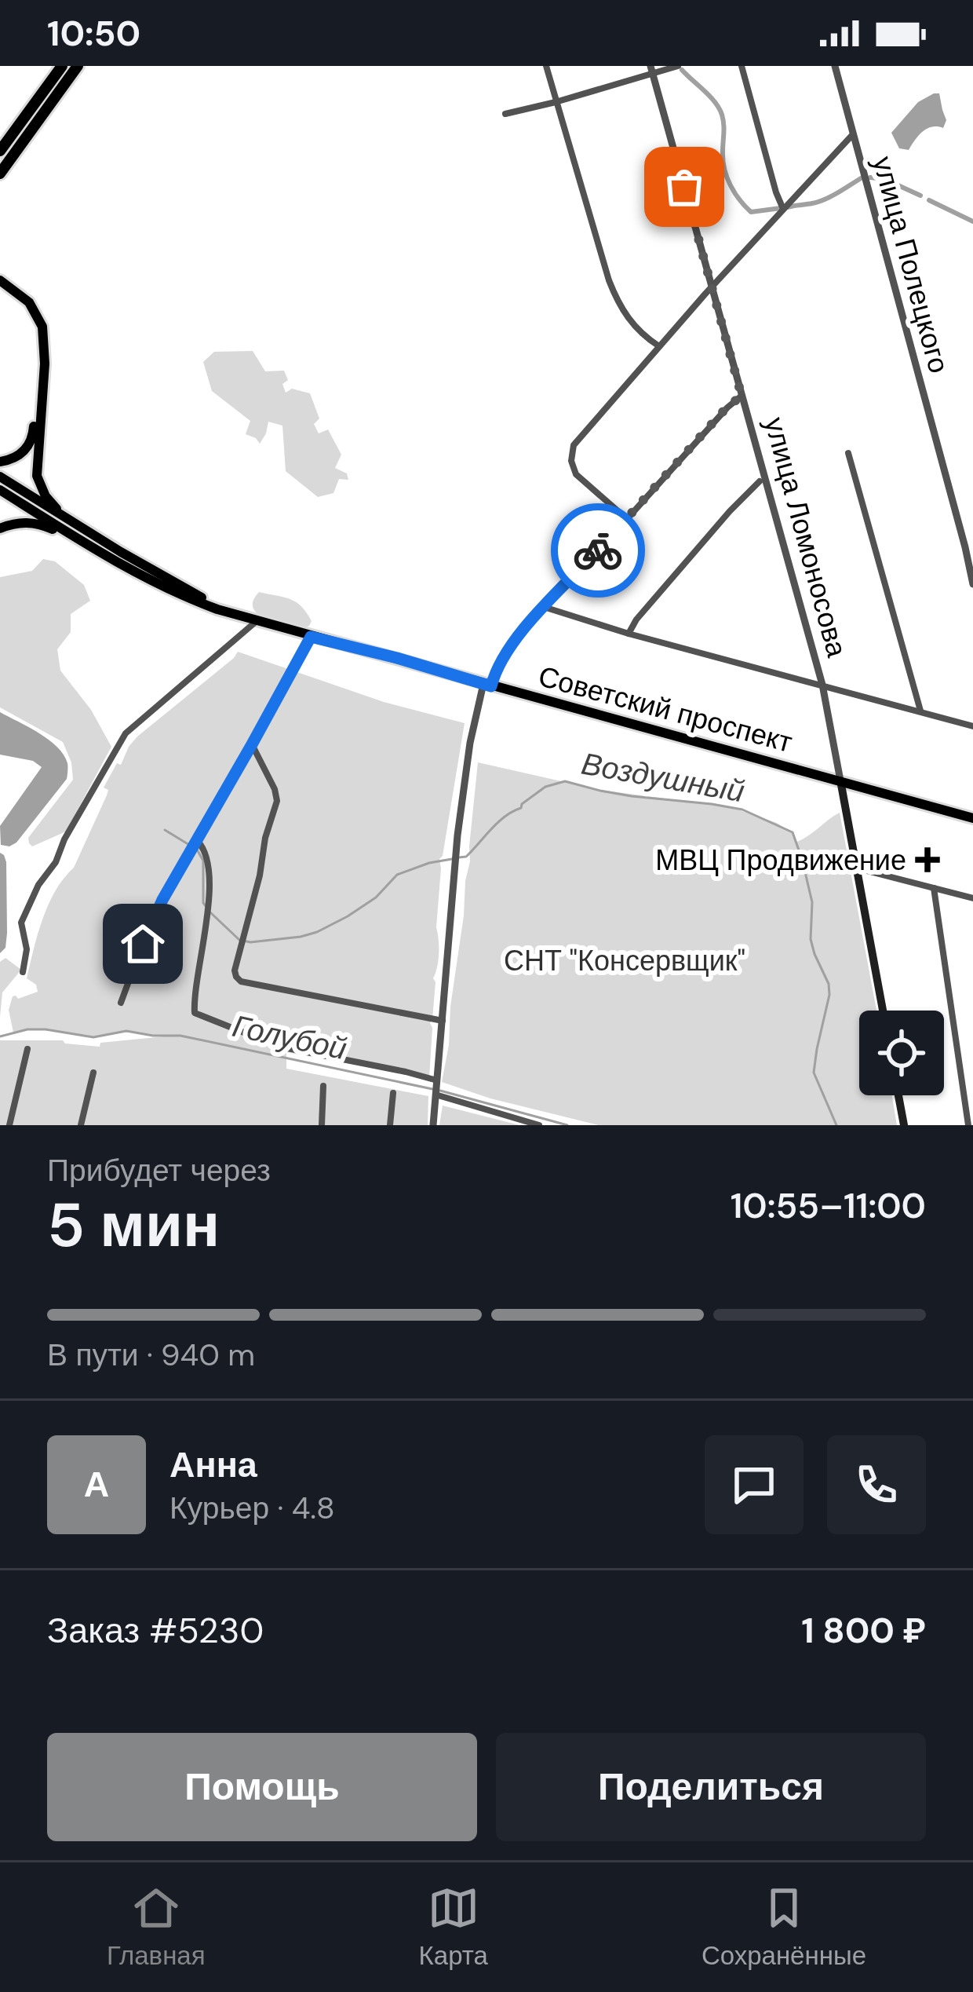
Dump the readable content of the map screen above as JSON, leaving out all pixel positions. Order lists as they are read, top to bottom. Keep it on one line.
{"streets":{"main road":["улица Ломоносова","Советский проспект"],"street":["улица Полецкого"]},"crossings":[["улица Ломоносова","Советский проспект"]],"water":["Воздушный","Голубой"],"parks":["СНТ \"Консервщик\""],"places":{"health":["МВЦ Продвижение"]},"page":{"status":"10:50","heading":["5 мин","Прибудет через","10:55–11:00"],"panel":["Анна","Курьер · 4.8","Заказ #5230","1 800 ₽"],"bar":"В пути · 940 m","round":"А","buttons":["Помощь","Поделиться"],"tabs":["Главная","Карта","Сохранённые"]}}
